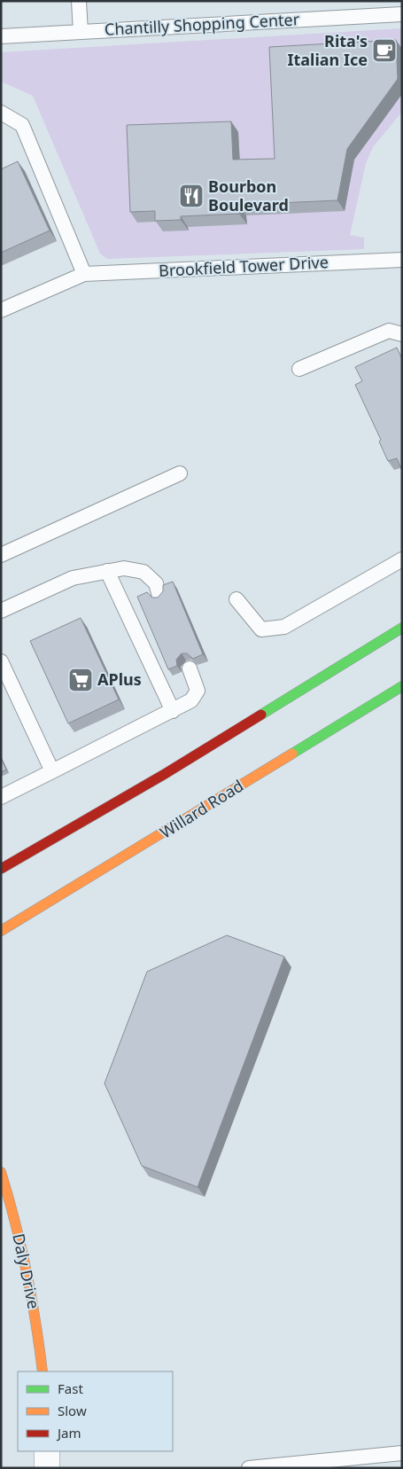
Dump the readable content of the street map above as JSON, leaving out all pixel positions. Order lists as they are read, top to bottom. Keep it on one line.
{"streets":{"main road":["Willard Road","Daly Drive"],"lane":["Chantilly Shopping Center","Brookfield Tower Drive"]},"places":{"cafe":["Rita's Italian Ice"],"restaurant":["Bourbon Boulevard"],"supermarket":["APlus"]},"legend":["Fast","Slow","Jam"]}
